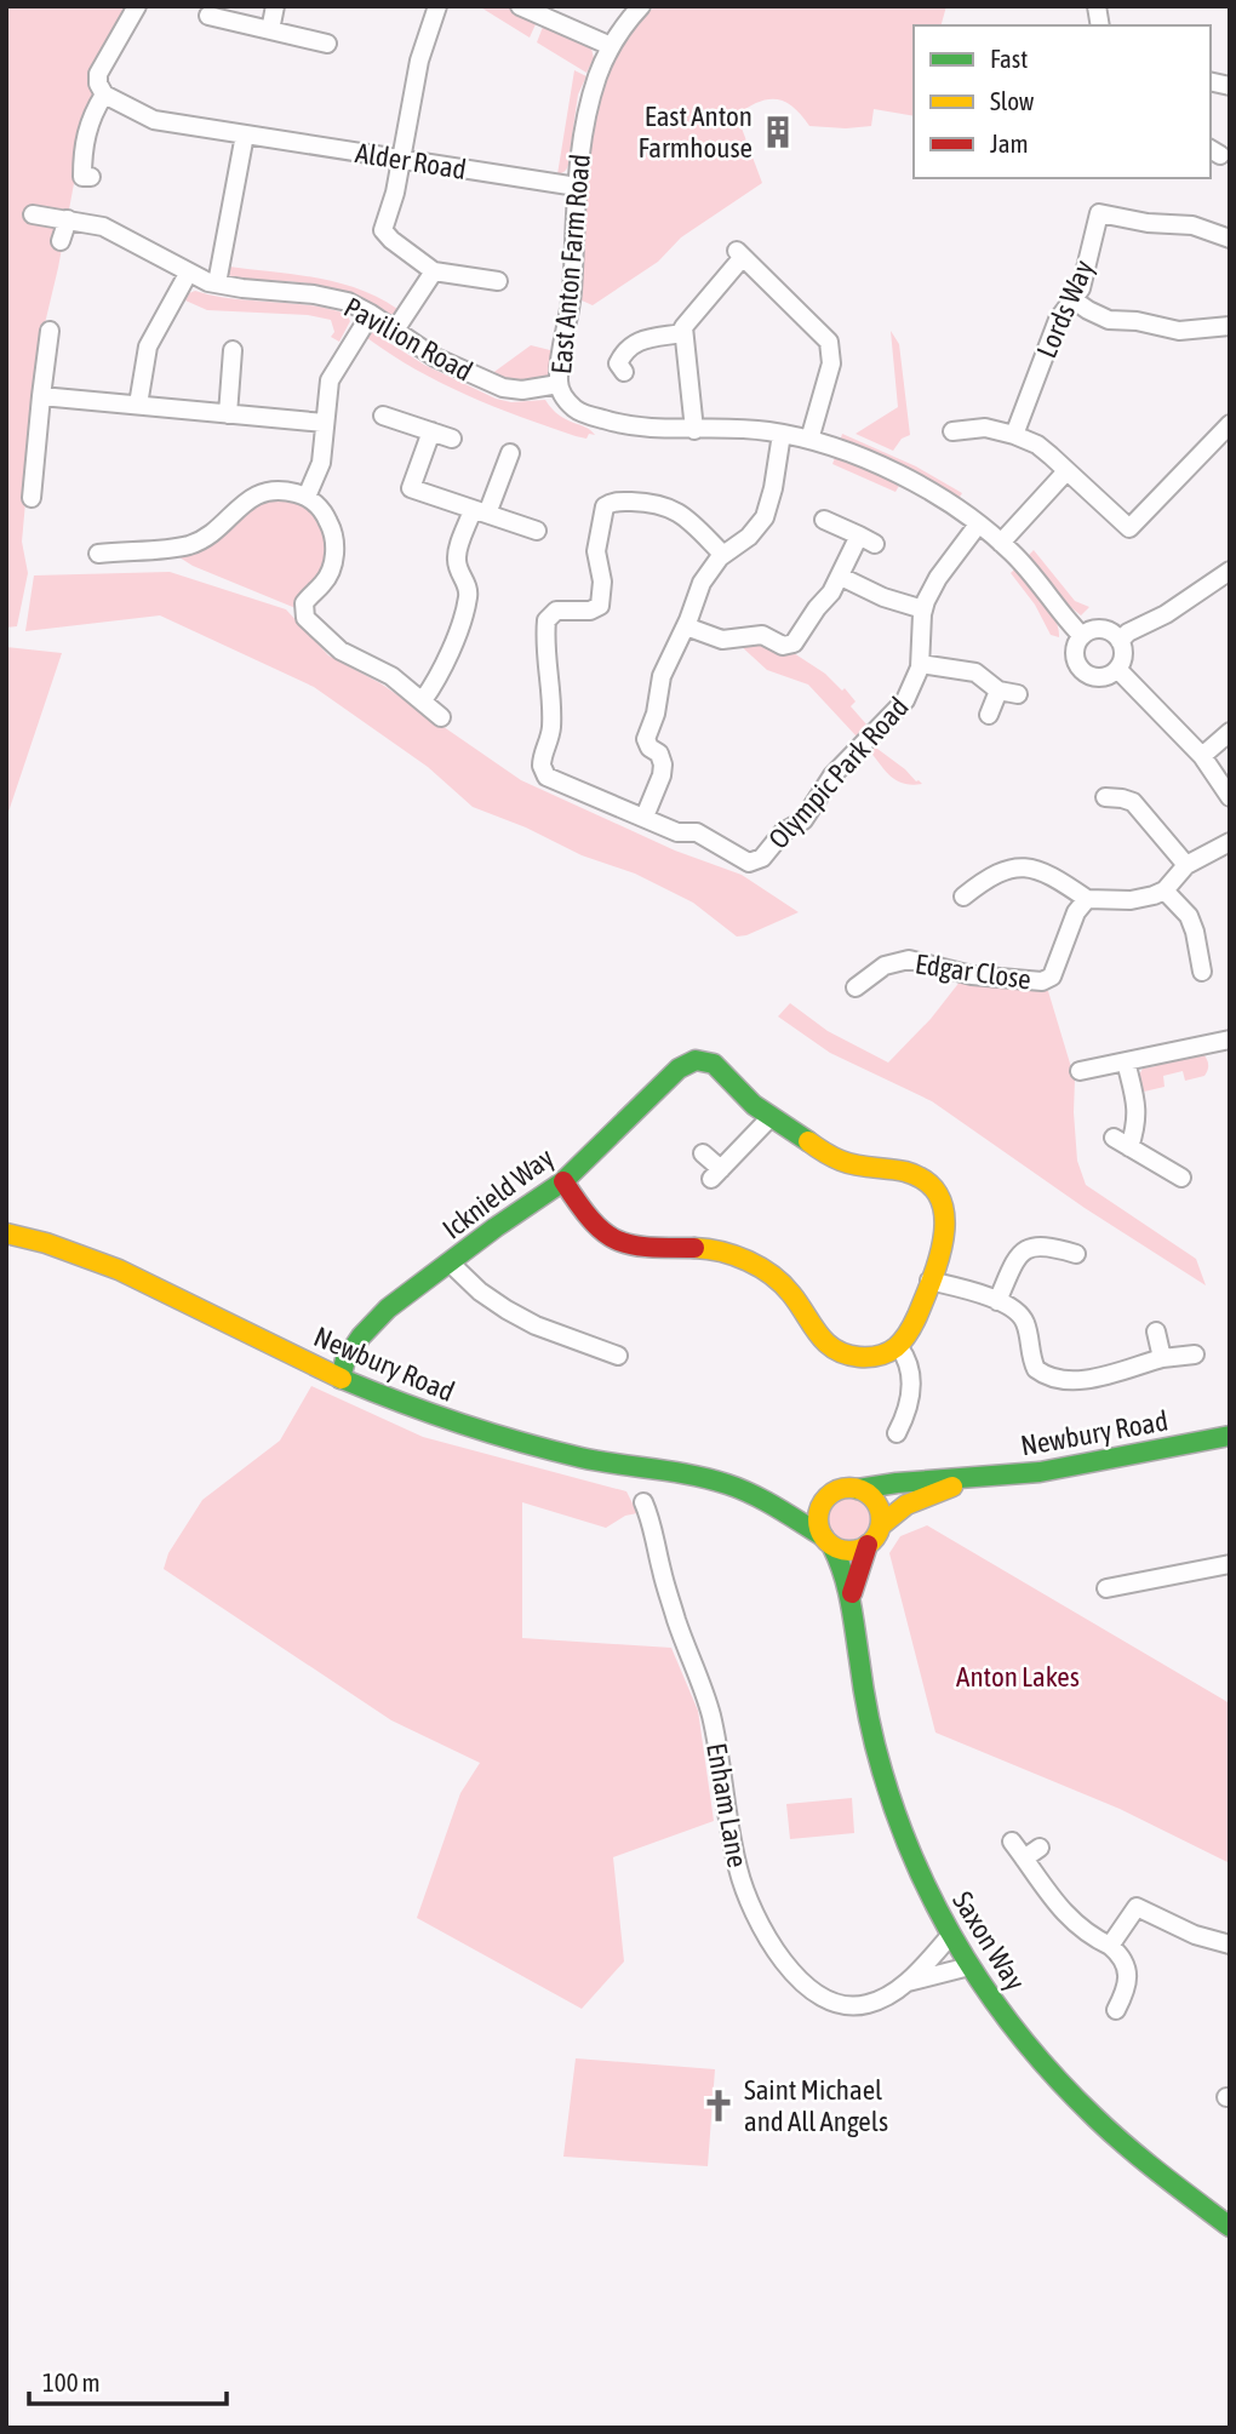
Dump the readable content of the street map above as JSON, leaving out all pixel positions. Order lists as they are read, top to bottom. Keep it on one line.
{"streets":{"street":["Alder Road","East Anton Farm Road","Lords Way","Pavilion Road","Olympic Park Road","Edgar Close","Icknield Way","Newbury Road","Enham Lane","Saxon Way"]},"crossings":[["Alder Road","East Anton Farm Road"],["East Anton Farm Road","Pavilion Road"],["East Anton Farm Road","Olympic Park Road"],["Icknield Way","Newbury Road"],["Newbury Road","Saxon Way"],["Enham Lane","Saxon Way"]],"parks":["Anton Lakes"],"places":{"building":["East Anton Farmhouse"],"church":["Saint Michael and All Angels"]},"legend":["Fast","Slow","Jam"],"scale_bar":"100 m"}
